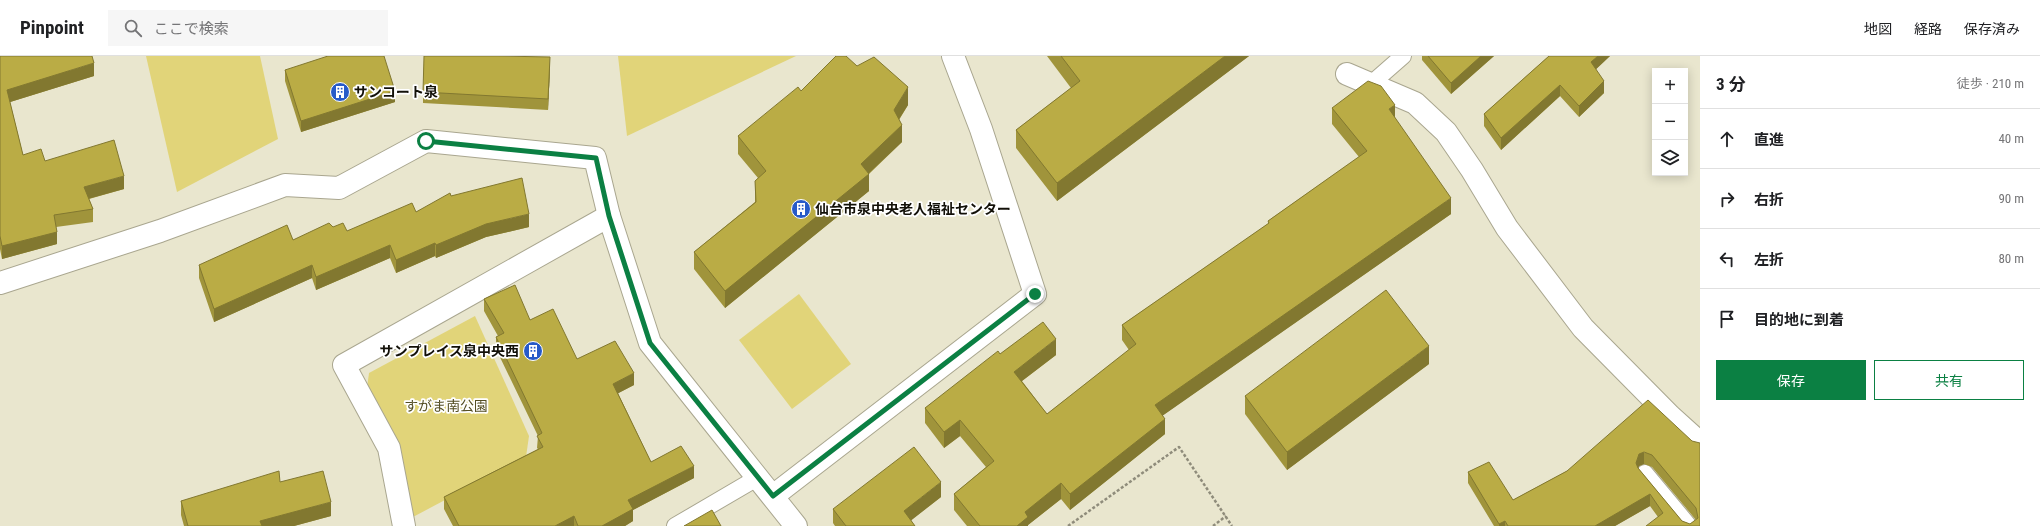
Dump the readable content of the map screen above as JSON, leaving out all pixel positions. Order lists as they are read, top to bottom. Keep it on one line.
{"parks":["すがま南公園"],"places":{"building":["サンコート泉","仙台市泉中央老人福祉センター","サンプレイス泉中央西"]},"page":{"header":"Pinpoint","search":"ここで検索","nav":["地図","経路","保存済み"],"heading":["3 分","徒歩 · 210 m"],"map_buttons":["+","−"],"list":[["直進","40 m"],["右折","90 m"],["左折","80 m"],"目的地に到着"],"buttons":["保存","共有"]}}
